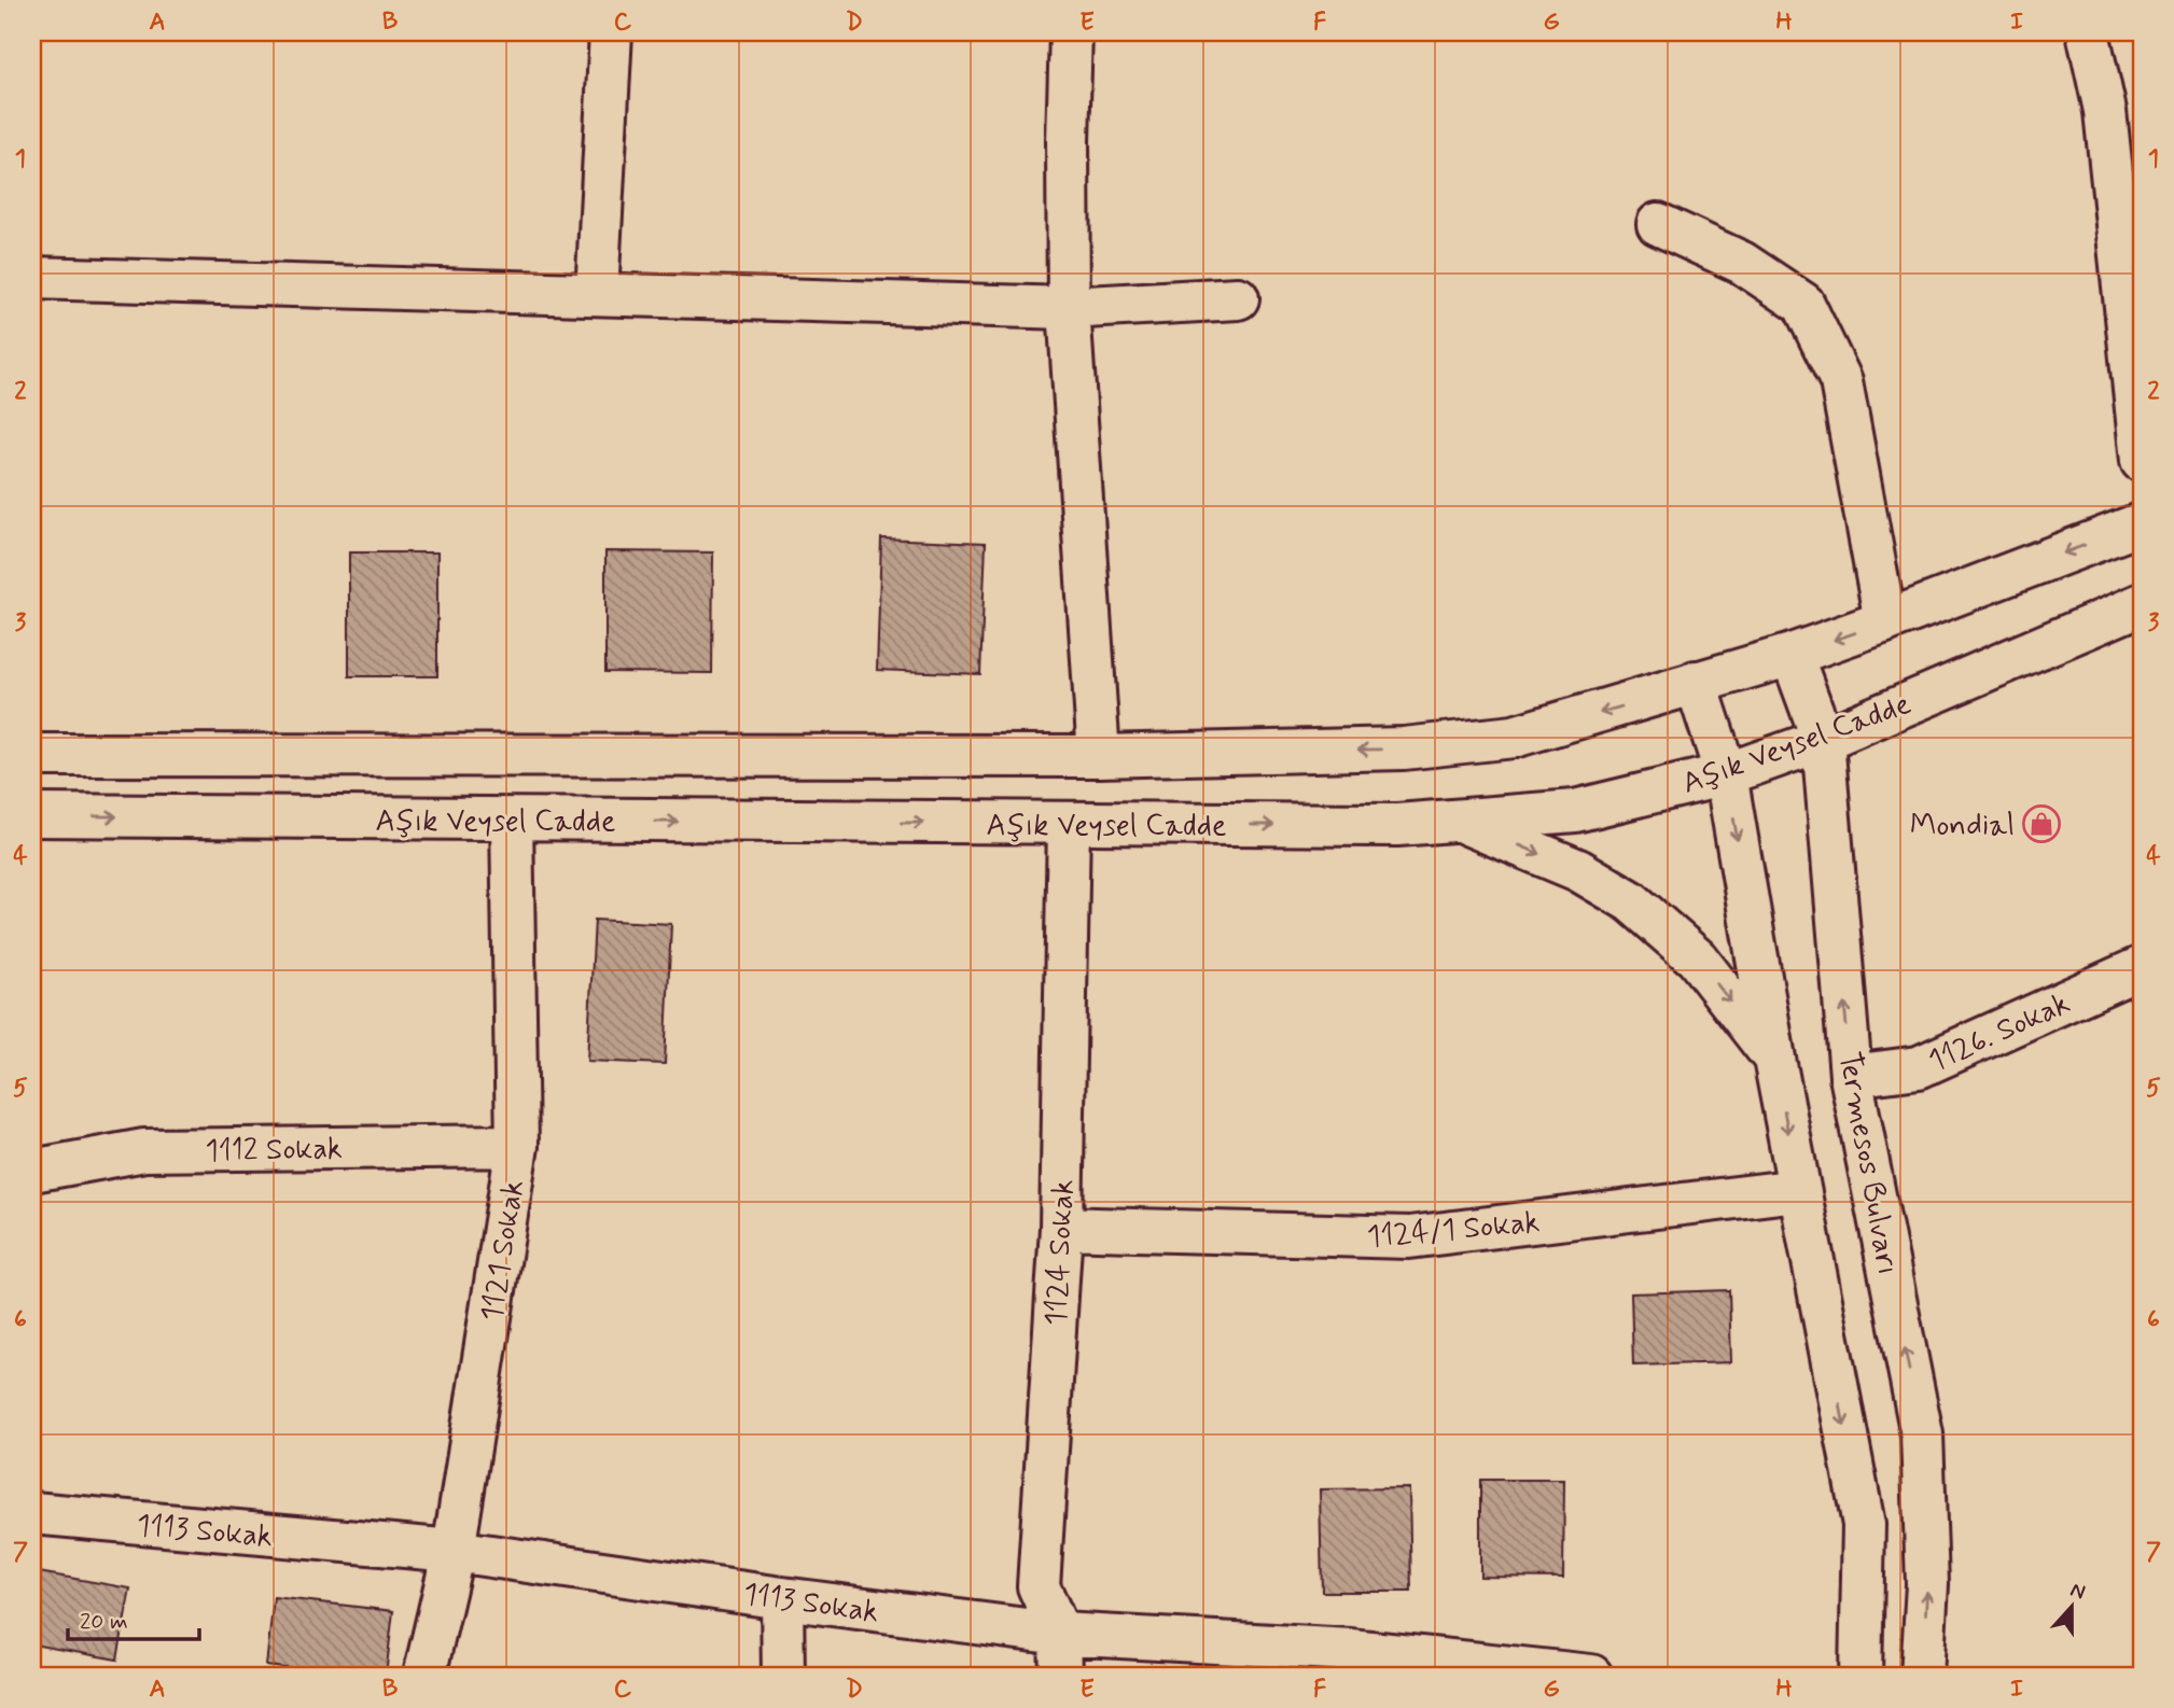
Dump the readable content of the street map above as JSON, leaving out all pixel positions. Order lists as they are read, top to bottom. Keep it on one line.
{"streets":{"street":["Aşık Veysel Cadde","1126. Sokak","1112 Sokak","Termesos Bulvarı","1124/1 Sokak","1121 Sokak","1124 Sokak","1113 Sokak"]},"crossings":[["Aşık Veysel Cadde","Termesos Bulvarı"],["Aşık Veysel Cadde","1121 Sokak"],["Aşık Veysel Cadde","1124 Sokak"],["1126. Sokak","Termesos Bulvarı"],["1112 Sokak","1121 Sokak"],["1124/1 Sokak","1124 Sokak"],["1121 Sokak","1113 Sokak"],["1124 Sokak","1113 Sokak"]],"places":{"shop":["Mondial"]},"scale_bar":"20 m","north":"top","grid":{"columns":["A","B","C","D","E","F","G","H","I"],"rows":["1","2","3","4","5","6","7"]}}
